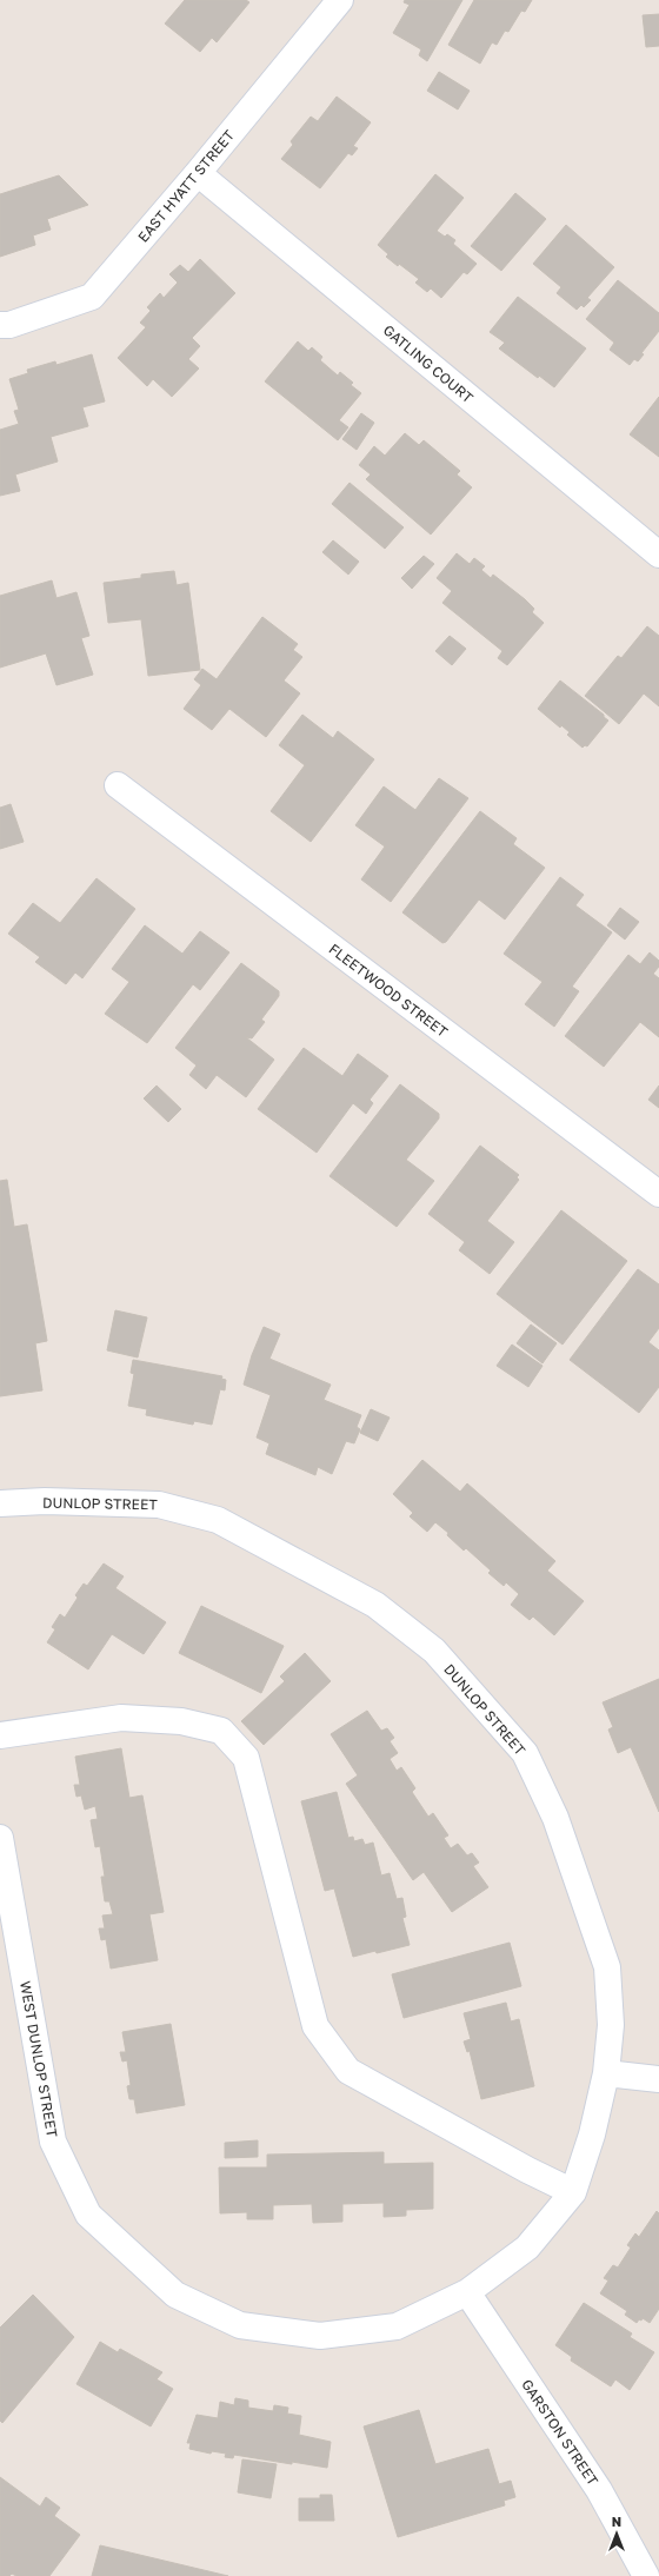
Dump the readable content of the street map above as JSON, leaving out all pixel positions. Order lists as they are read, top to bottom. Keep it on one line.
{"streets":{"street":["EAST HYATT STREET","GATLING COURT","FLEETWOOD STREET","DUNLOP STREET","WEST DUNLOP STREET","GARSTON STREET"]},"crossings":[["EAST HYATT STREET","GATLING COURT"],["DUNLOP STREET","WEST DUNLOP STREET"],["DUNLOP STREET","GARSTON STREET"],["WEST DUNLOP STREET","GARSTON STREET"]],"north":"top"}
